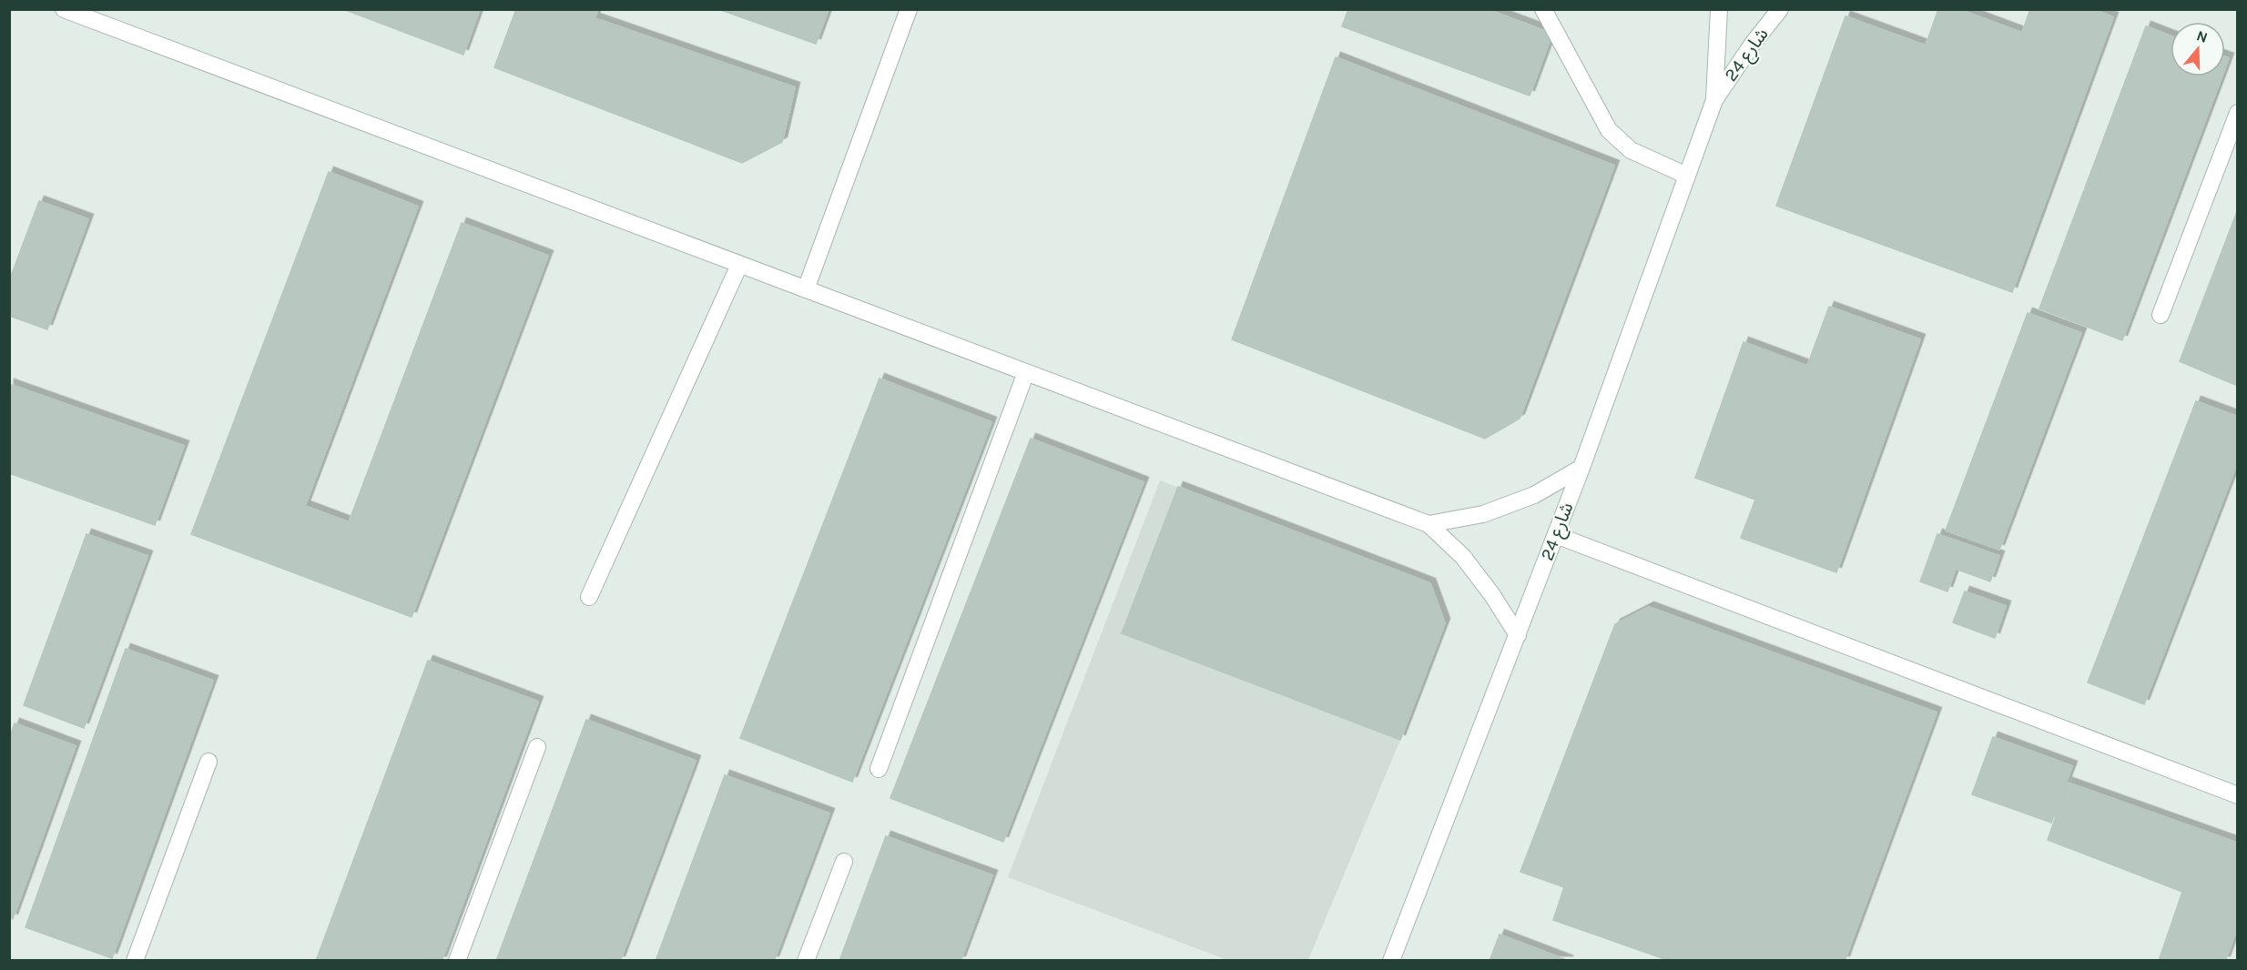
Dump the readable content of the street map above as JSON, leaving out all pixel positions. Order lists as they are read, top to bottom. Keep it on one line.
{"streets":{"street":["شارع 24"]},"north":"top"}
